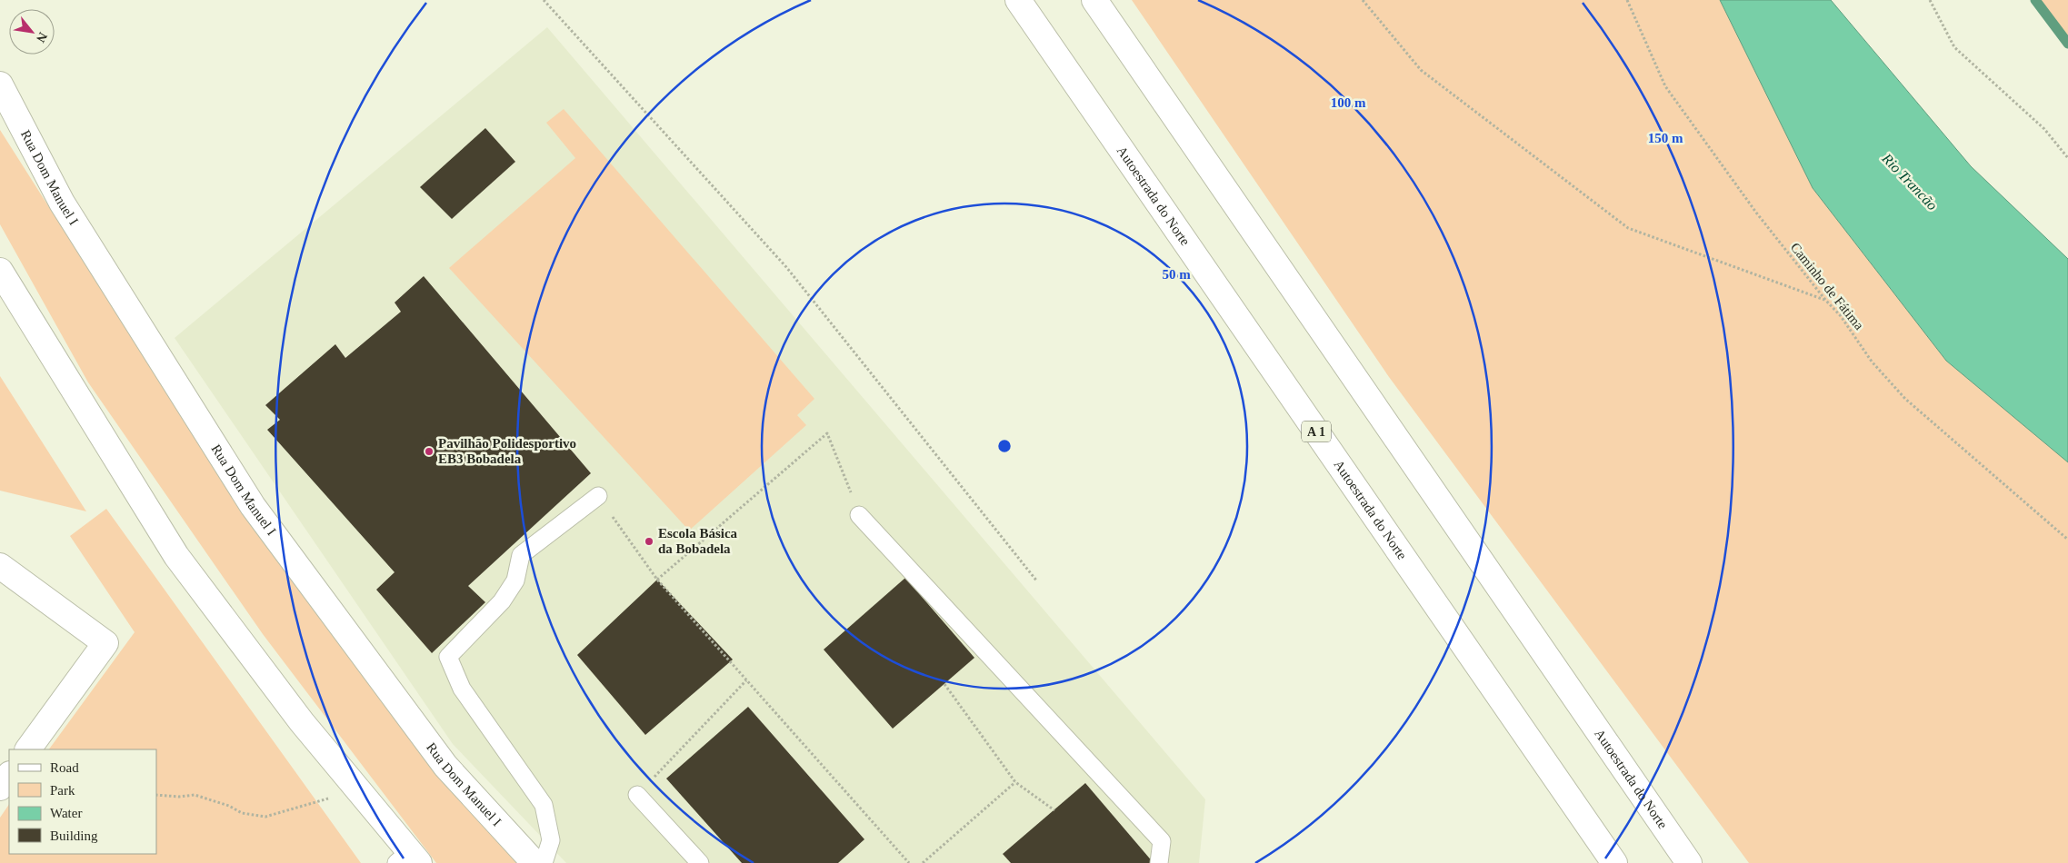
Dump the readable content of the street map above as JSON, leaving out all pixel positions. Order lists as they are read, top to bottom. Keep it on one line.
{"streets":{"main road":["Rua Dom Manuel I","Autoestrada do Norte","A 1"],"path":["Caminho de Fátima"]},"water":["Rio Trancão"],"places":["Pavilhão Polidesportivo EB3 Bobadela","Escola Básica da Bobadela"],"legend":["Road","Park","Water","Building"],"north":"bottom right","rings":["100 m","150 m","50 m"]}
